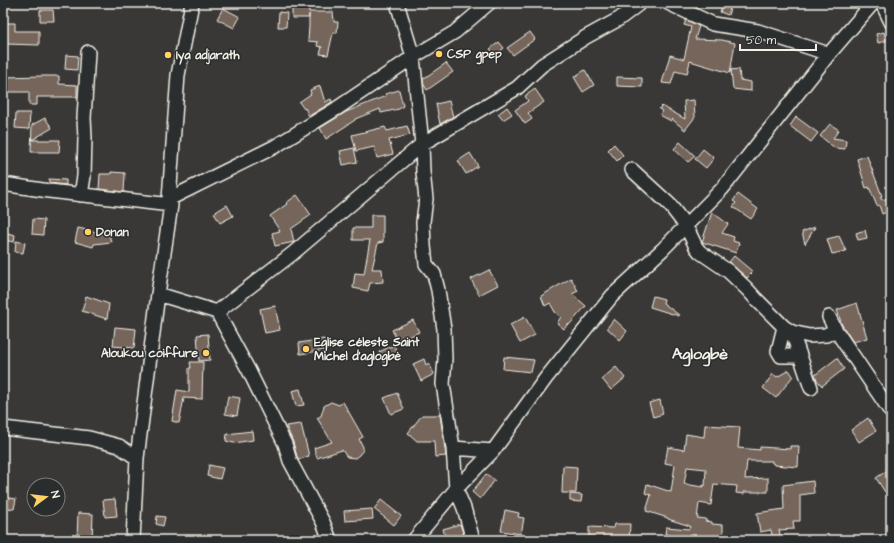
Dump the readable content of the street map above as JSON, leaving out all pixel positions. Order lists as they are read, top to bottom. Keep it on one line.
{"districts":["Aglogbè"],"places":["CSP gpep","Iya adjarath","Donan","Eglise céleste Saint Michel d'aglogbè","Aloukou coiffure"],"scale_bar":"50 m","north":"right"}
